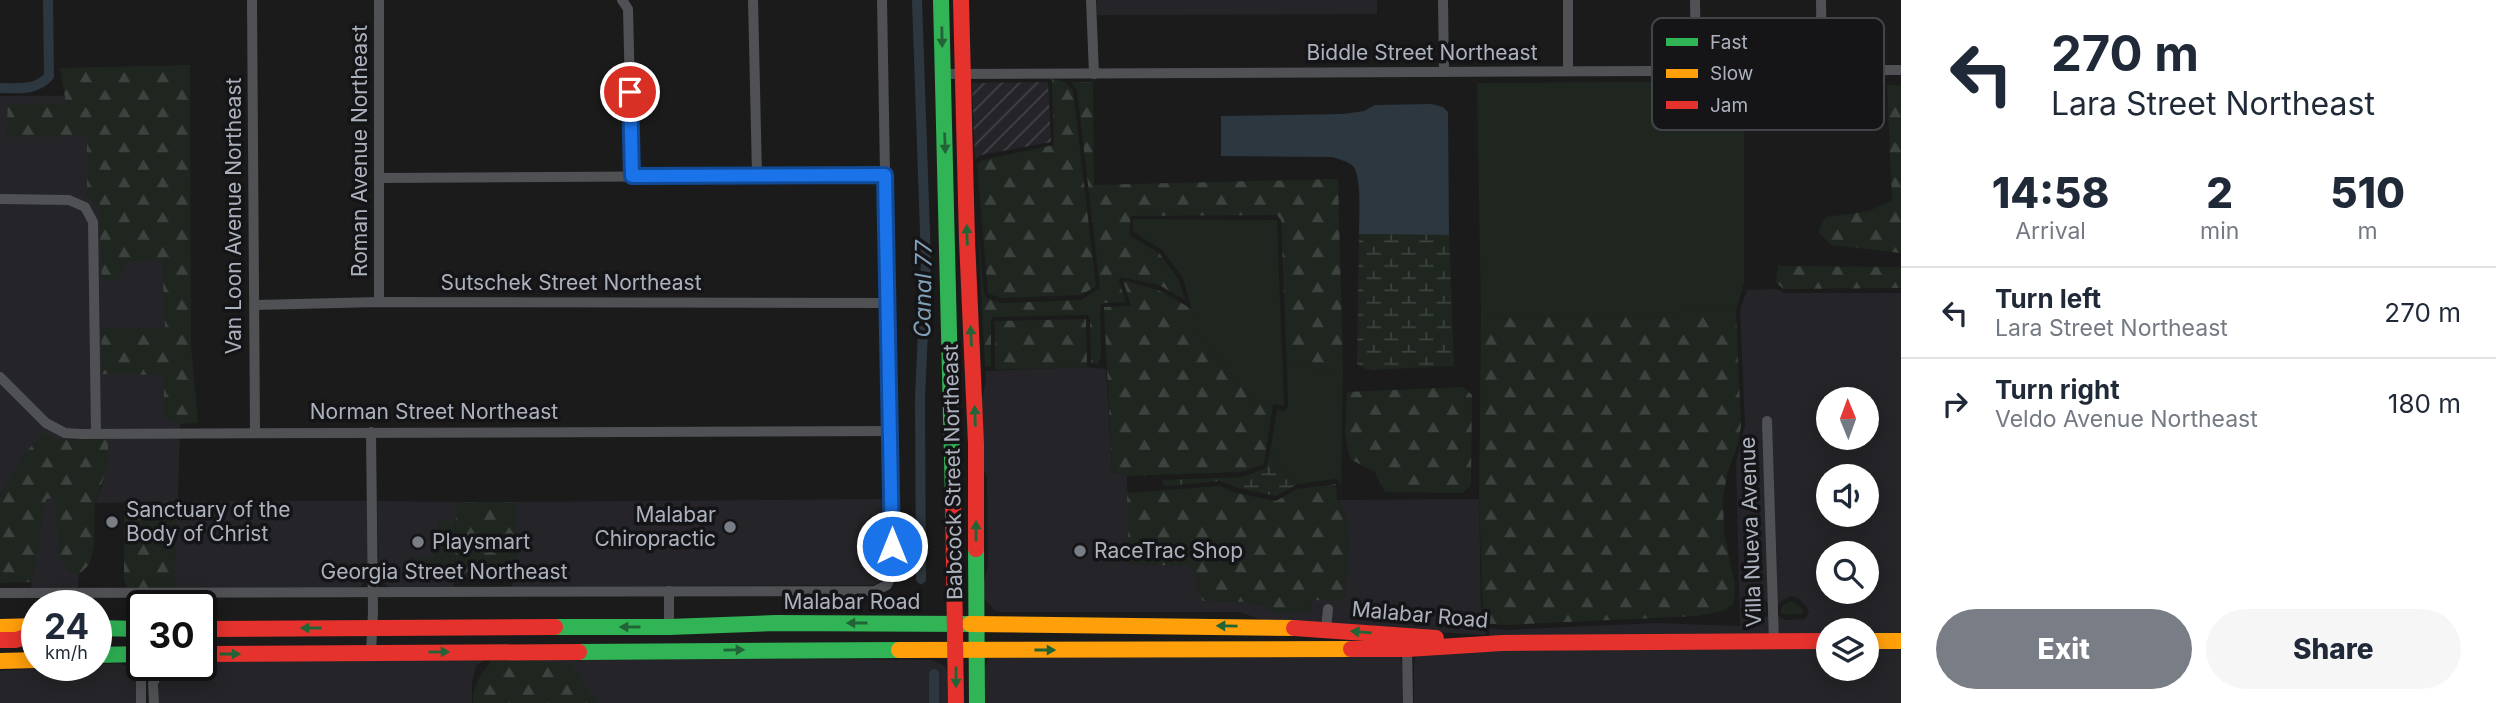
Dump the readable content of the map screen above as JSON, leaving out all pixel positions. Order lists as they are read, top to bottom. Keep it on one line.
{"streets":{"main road":["Babcock Street Northeast","Malabar Road"],"street":["Biddle Street Northeast","Roman Avenue Northeast","Van Loon Avenue Northeast","Sutschek Street Northeast","Norman Street Northeast","Villa Nueva Avenue","Georgia Street Northeast"]},"crossings":[["Biddle Street Northeast","Babcock Street Northeast"],["Roman Avenue Northeast","Sutschek Street Northeast"],["Van Loon Avenue Northeast","Sutschek Street Northeast"],["Van Loon Avenue Northeast","Norman Street Northeast"],["Norman Street Northeast","Georgia Street Northeast"],["Babcock Street Northeast","Malabar Road"],["Villa Nueva Avenue","Malabar Road"]],"water":["Canal 77"],"places":["Sanctuary of the Body of Christ","Malabar Chiropractic","Playsmart","RaceTrac Shop"],"legend":["Fast","Slow","Jam"],"north":"top","page":{"turn":["270 m","Lara Street Northeast"],"eta":["14:58","Arrival","2","min","510","m"],"list":[{"name":"Turn left","note":"Lara Street Northeast","value":"270 m"},{"name":"Turn right","note":"Veldo Avenue Northeast","value":"180 m"}],"speed":"24 km/h","limit":"30","buttons":["Exit","Share"]}}
